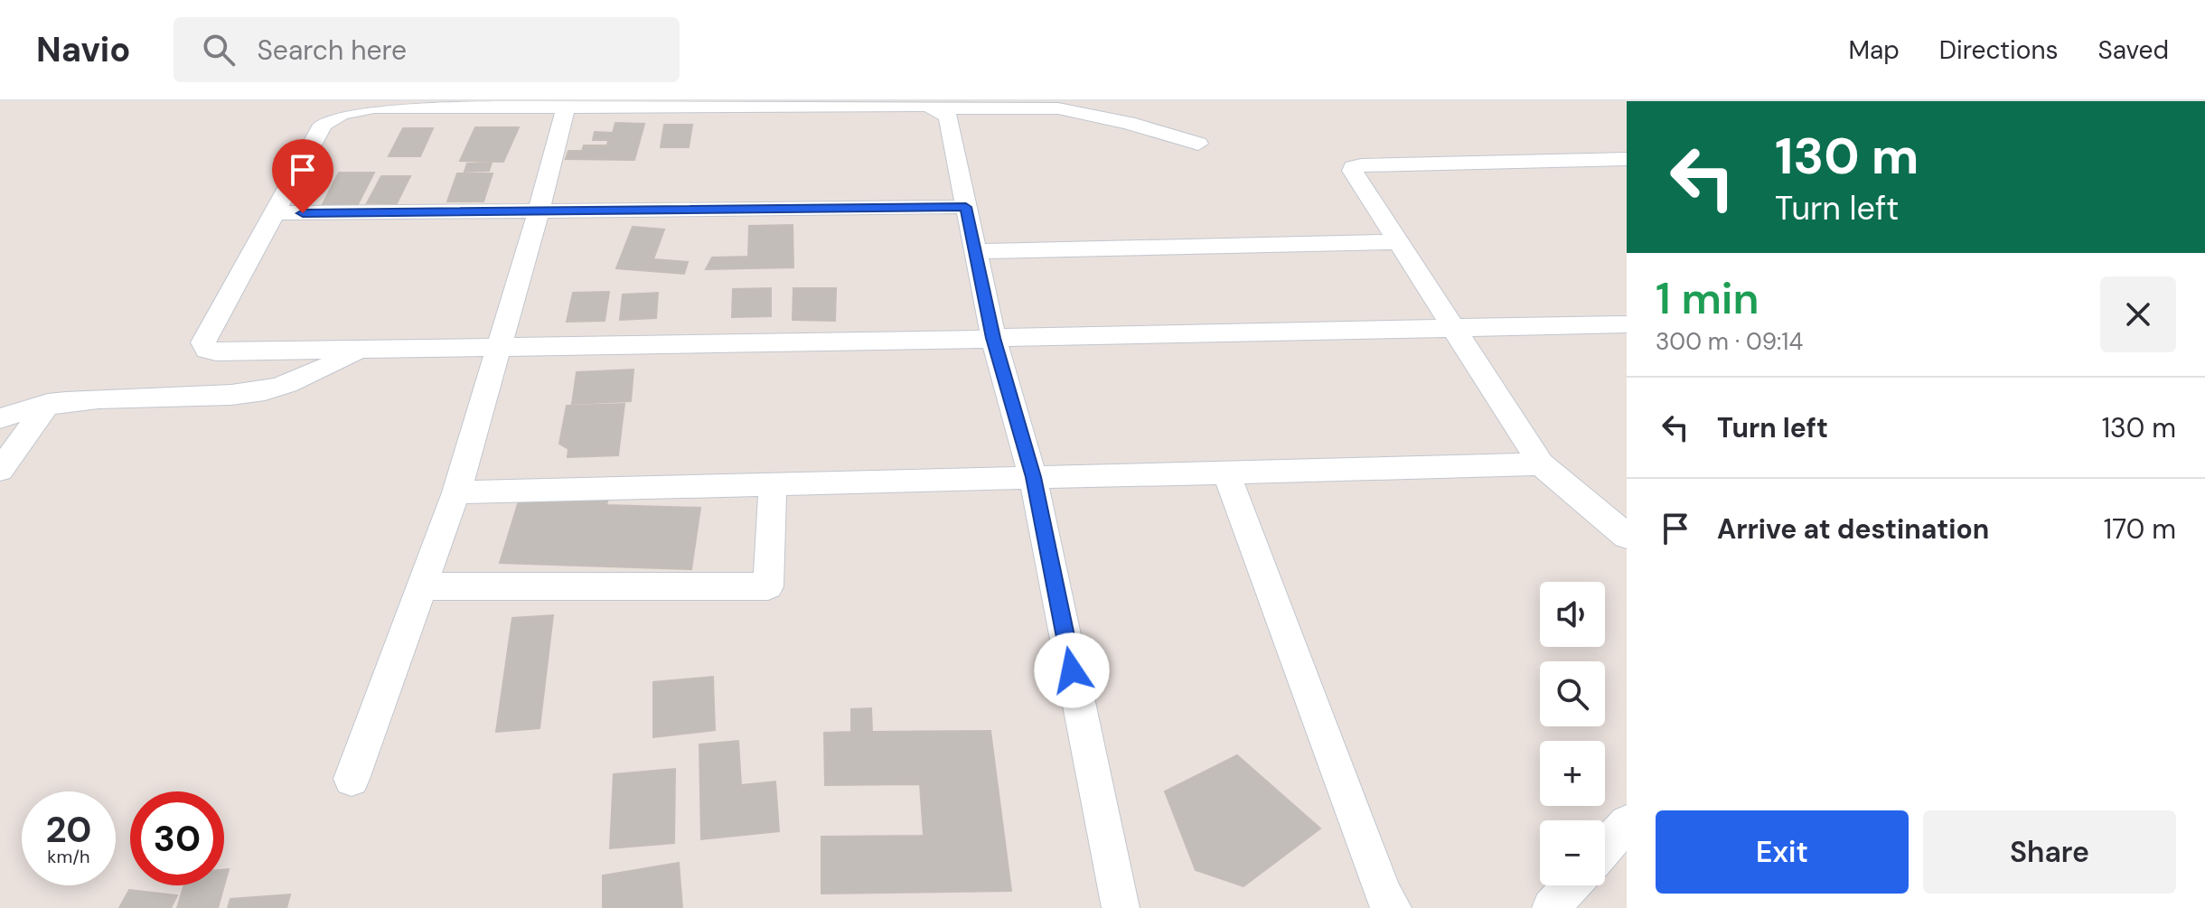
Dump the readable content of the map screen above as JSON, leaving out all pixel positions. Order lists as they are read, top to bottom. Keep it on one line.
{"page":{"header":"Navio","search":"Search here","nav":["Map","Directions","Saved"],"turn":["130 m","Turn left"],"heading":["1 min","300 m · 09:14"],"list":[{"name":"Turn left","value":"130 m"},{"name":"Arrive at destination","value":"170 m"}],"map_buttons":["+","−"],"speed":"20 km/h","limit":"30","buttons":["Exit","Share"]}}
